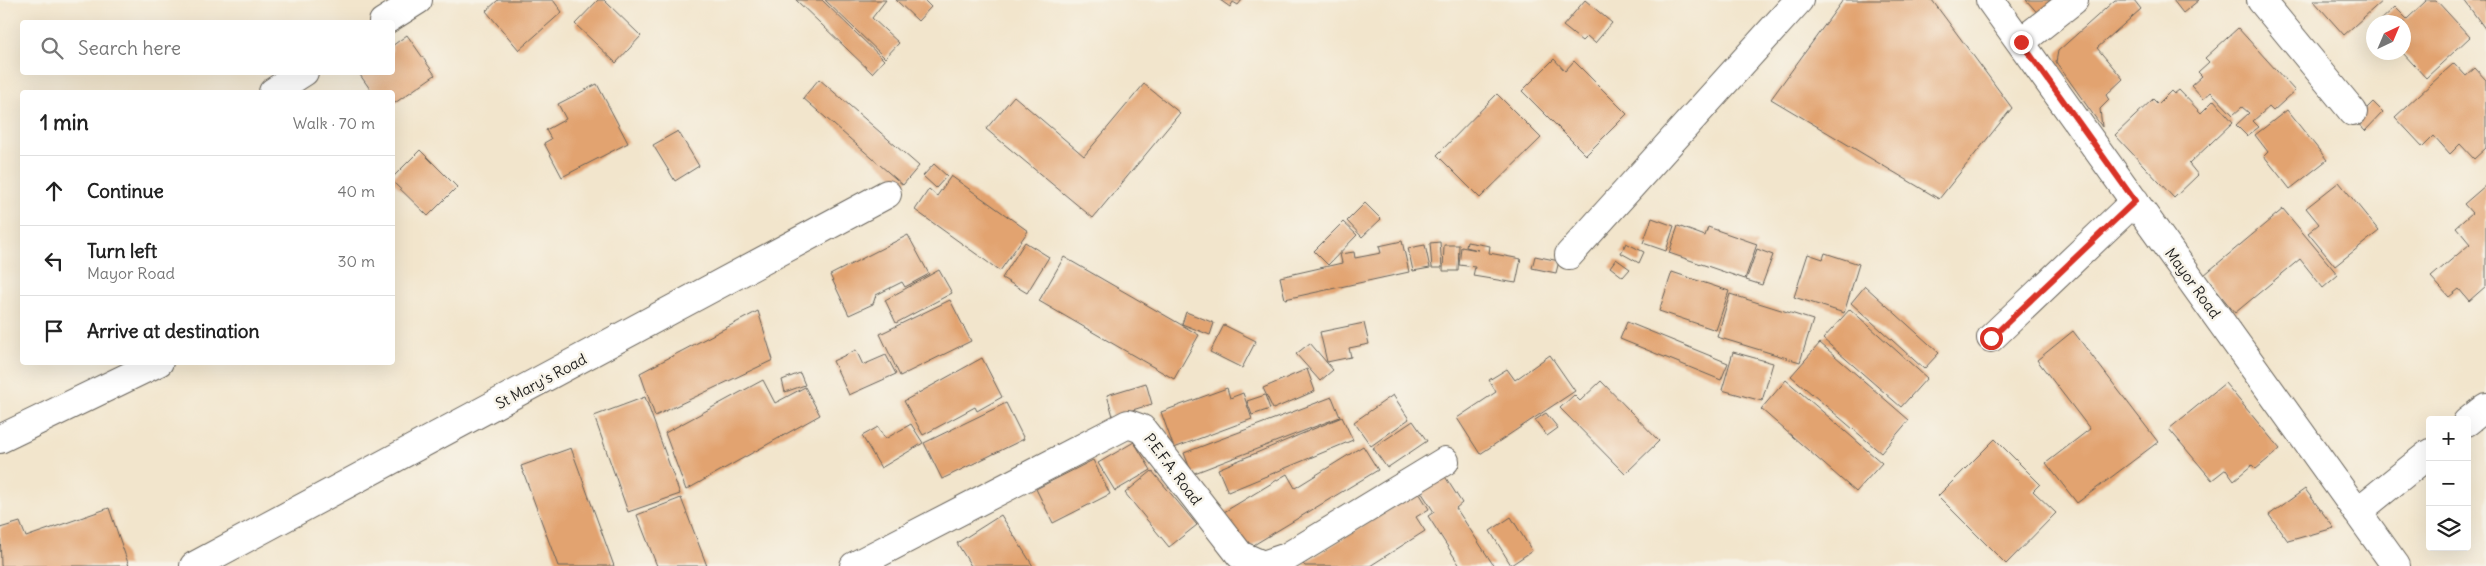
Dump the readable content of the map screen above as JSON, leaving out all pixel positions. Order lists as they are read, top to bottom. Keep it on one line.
{"streets":{"street":["Mayor Road","St Mary's Road","P.E.F.A. Road"]},"north":"top right","page":{"search":"Search here","heading":["1 min","Walk · 70 m"],"list":[["Continue","40 m"],["Turn left","Mayor Road","30 m"],"Arrive at destination"],"map_buttons":["+","−"]}}
